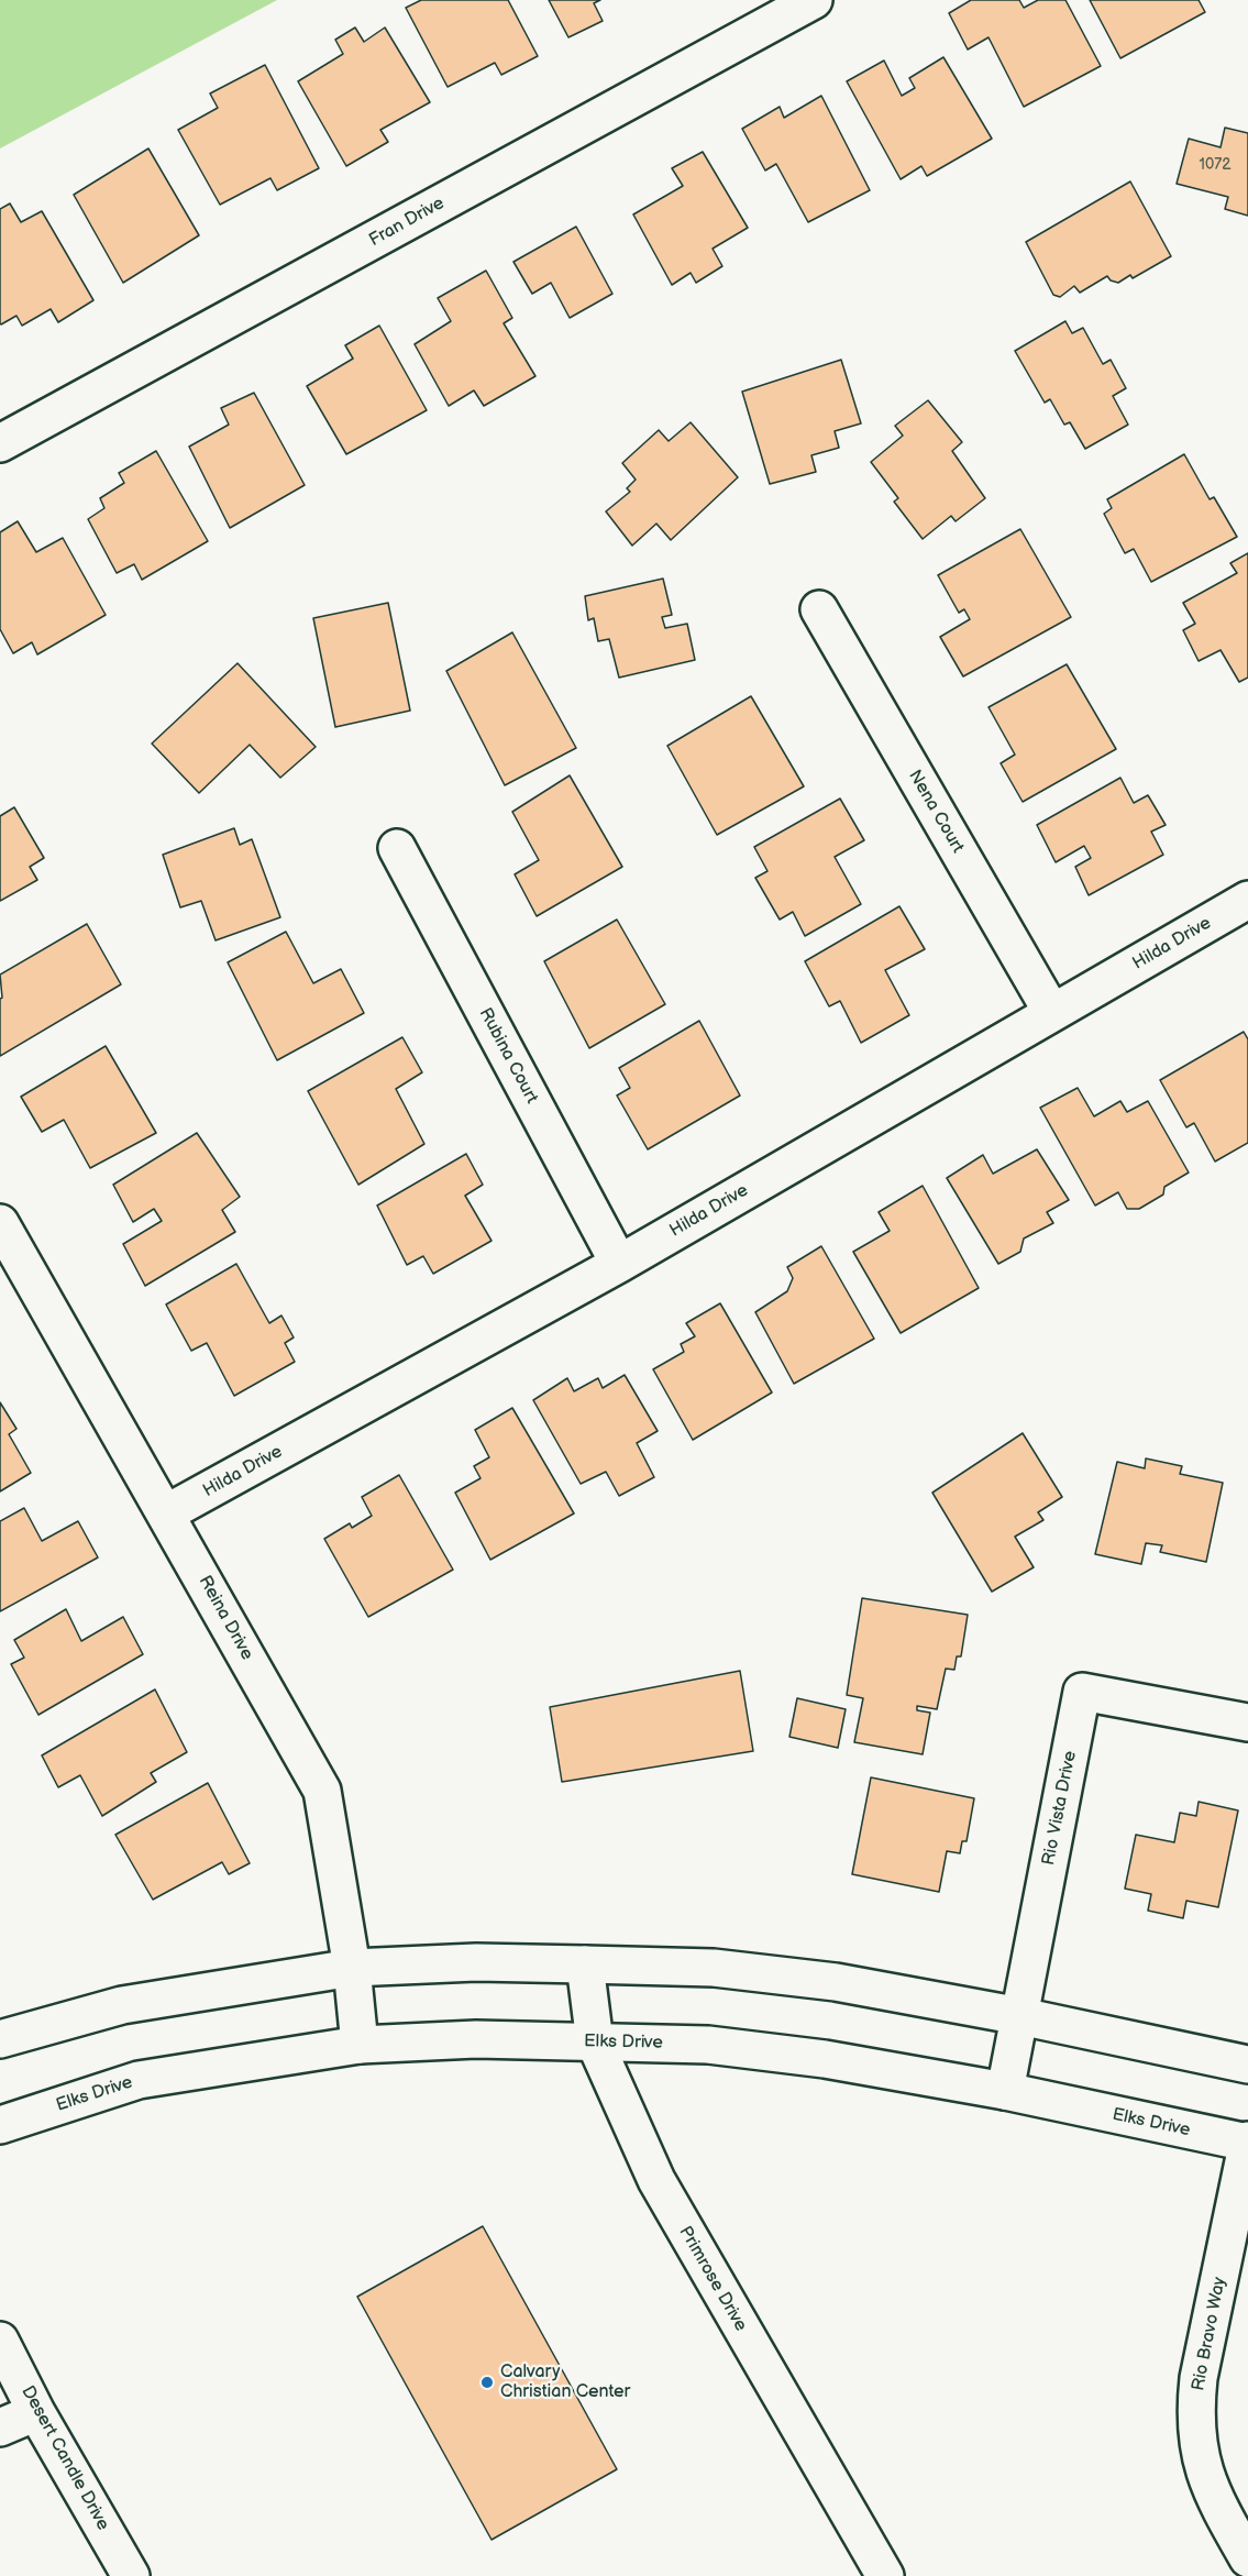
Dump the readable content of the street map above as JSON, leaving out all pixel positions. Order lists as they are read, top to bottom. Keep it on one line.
{"streets":{"street":["Fran Drive","Nena Court","Hilda Drive","Rubina Court","Reina Drive","Rio Vista Drive","Elks Drive","Primrose Drive","Rio Bravo Way","Desert Candle Drive"]},"crossings":[["Nena Court","Hilda Drive"],["Hilda Drive","Rubina Court"],["Hilda Drive","Reina Drive"],["Reina Drive","Elks Drive"],["Rio Vista Drive","Elks Drive"],["Elks Drive","Primrose Drive"],["Elks Drive","Rio Bravo Way"]],"places":["Calvary Christian Center"],"house_numbers":["1072"]}
